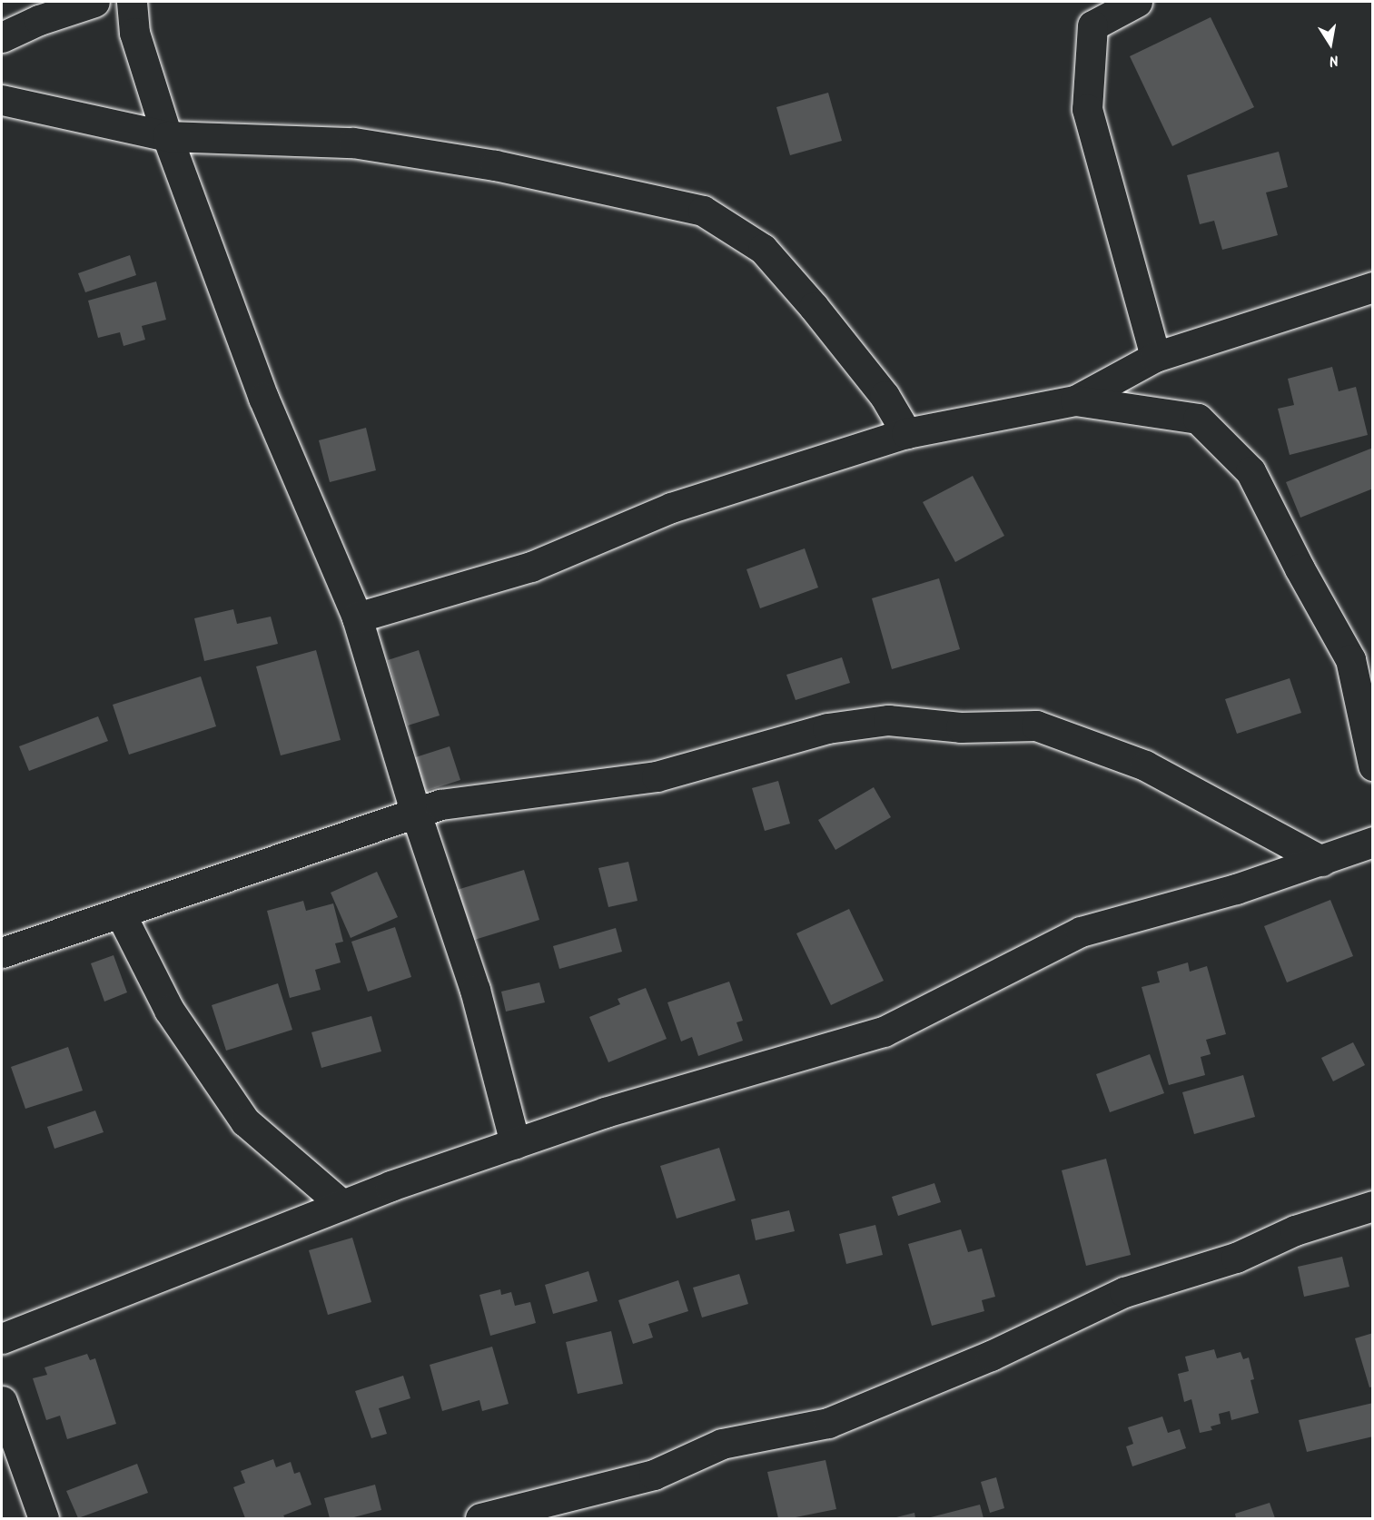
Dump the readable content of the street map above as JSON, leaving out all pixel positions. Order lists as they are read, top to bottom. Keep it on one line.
{"north":"bottom"}
